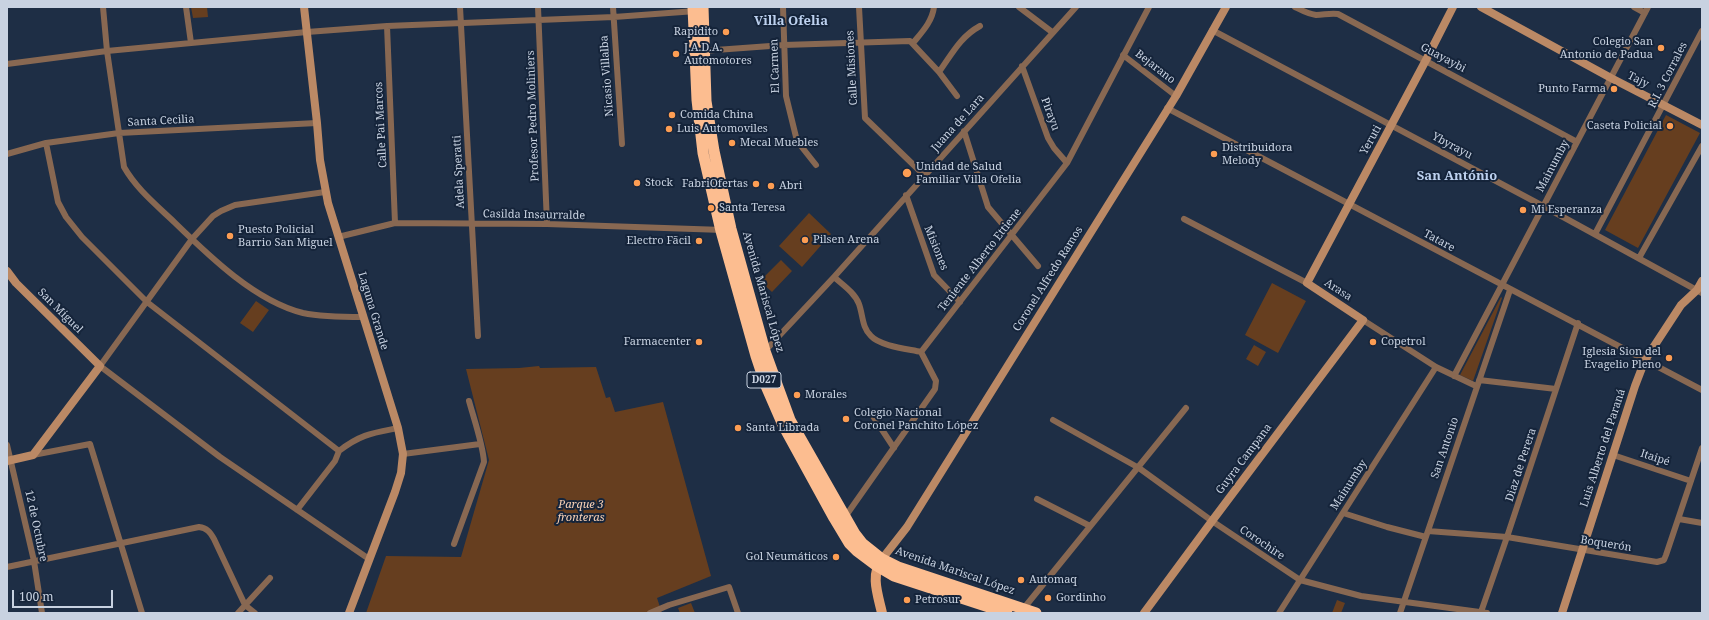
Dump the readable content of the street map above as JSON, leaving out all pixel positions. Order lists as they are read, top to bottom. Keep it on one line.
{"streets":{"highway":["Avenida Mariscal López","D027"],"main road":["Tajy","Yeruti","Coronel Alfredo Ramos","Arasa","San Miguel","Laguna Grande","Luis Alberto del Paraná","Guyra Campana"],"street":["Guayaybi","El Carmen","Bejarano","Calle Misiones","R.I. 3 Corrales","Nicasio Villalba","Pirayu","Profesor Pedro Moliniers","Santa Cecilia","Juana de Lara","Calle Pai Marcos","Ybyrayu","Mainumby","Adela Speratti","Casilda Insaurralde","Tatare","Misiones","Teniente Alberto Ettiene","San Antonio","Itaipé","Diaz de Perera","12 de Octubre","Corochire","Boquerón"]},"crossings":[["Guayaybi","Yeruti"],["Guayaybi","Mainumby"],["Bejarano","Teniente Alberto Ettiene"],["Bejarano","Coronel Alfredo Ramos"],["Calle Misiones","Juana de Lara"],["R.I. 3 Corrales","Tajy"],["R.I. 3 Corrales","Ybyrayu"],["Tajy","Mainumby"],["Pirayu","Juana de Lara"],["Pirayu","Teniente Alberto Ettiene"],["Profesor Pedro Moliniers","Casilda Insaurralde"],["Santa Cecilia","Laguna Grande"],["Juana de Lara","Misiones"],["Juana de Lara","Avenida Mariscal López"],["Calle Pai Marcos","Casilda Insaurralde"],["Yeruti","Ybyrayu"],["Yeruti","Tatare"],["Yeruti","Arasa"],["Ybyrayu","Mainumby"],["Ybyrayu","Coronel Alfredo Ramos"],["Ybyrayu","Luis Alberto del Paraná"],["Mainumby","Tatare"],["Mainumby","Arasa"],["Mainumby","Corochire"],["Mainumby","Boquerón"],["Adela Speratti","Casilda Insaurralde"],["Casilda Insaurralde","Avenida Mariscal López"],["Casilda Insaurralde","Laguna Grande"],["Tatare","Coronel Alfredo Ramos"],["Tatare","San Antonio"],["Tatare","Luis Alberto del Paraná"],["Tatare","Diaz de Perera"],["Misiones","Teniente Alberto Ettiene"],["Coronel Alfredo Ramos","Avenida Mariscal López"],["Arasa","San Antonio"],["Arasa","Guyra Campana"],["San Antonio","Corochire"],["San Antonio","Boquerón"],["Luis Alberto del Paraná","Itaipé"],["Luis Alberto del Paraná","Boquerón"],["Itaipé","Boquerón"],["Guyra Campana","Corochire"],["Diaz de Perera","Corochire"],["Diaz de Perera","Boquerón"]],"districts":["Villa Ofelia","San António"],"parks":["Parque 3 fronteras"],"places":["Rapidito","Colegio San Antonio de Padua","J.A.D.A. Automotores","Punto Farma","Comida China","Caseta Policial","Luis Automoviles","Mecal Muebles","Distribuidora Melody","Unidad de Salud Familiar Villa Ofelia","Stock","FabriOfertas","Abri","Santa Teresa","Mi Esperanza","Puesto Policial Barrio San Miguel","Pilsen Arena","Electro Fãcil","Farmacenter","Copetrol","Iglesia Sion del Evagelio Pleno","Morales","Colegio Nacional Coronel Panchito López","Santa Librada","Gol Neumáticos","Automaq","Gordinho","Petrosur"],"scale_bar":"100 m"}
